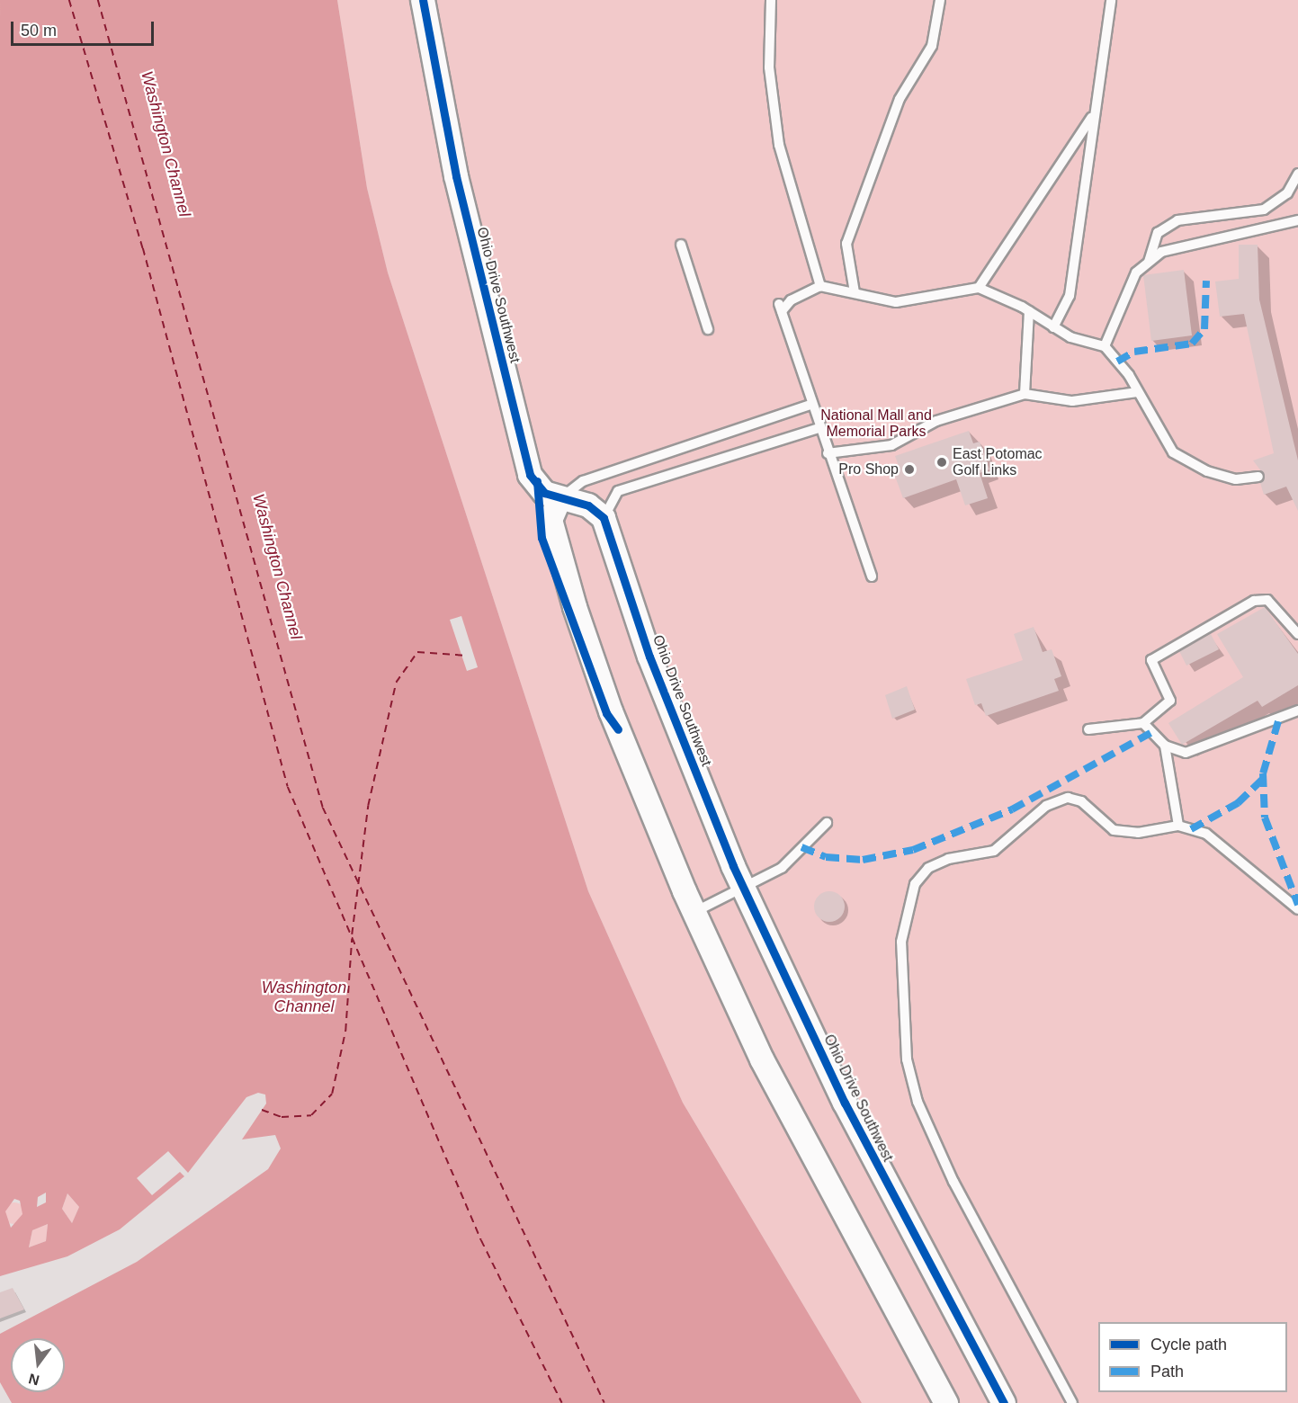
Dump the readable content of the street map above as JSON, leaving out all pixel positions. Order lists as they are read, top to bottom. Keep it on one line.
{"streets":{"street":["Ohio Drive Southwest"]},"water":["Washington Channel"],"parks":["National Mall and Memorial Parks"],"places":["East Potomac Golf Links","Pro Shop"],"legend":["Cycle path","Path"],"scale_bar":"50 m","north":"bottom"}
